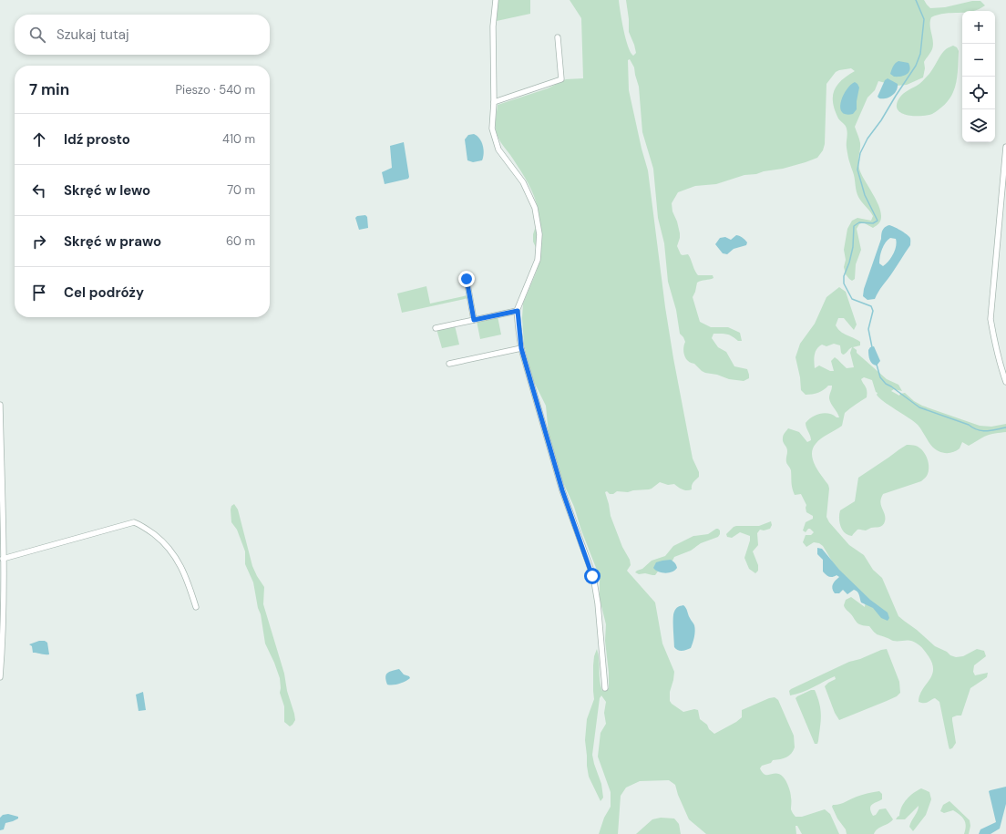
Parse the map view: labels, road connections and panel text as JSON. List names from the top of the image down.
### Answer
{
  "page": {
    "map_buttons": ["+", "−"],
    "search": "Szukaj tutaj",
    "heading": ["7 min", "Pieszo · 540 m"],
    "list": [
      ["Idź prosto", "410 m"],
      ["Skręć w lewo", "70 m"],
      ["Skręć w prawo", "60 m"],
      "Cel podróży"
    ]
  }
}
